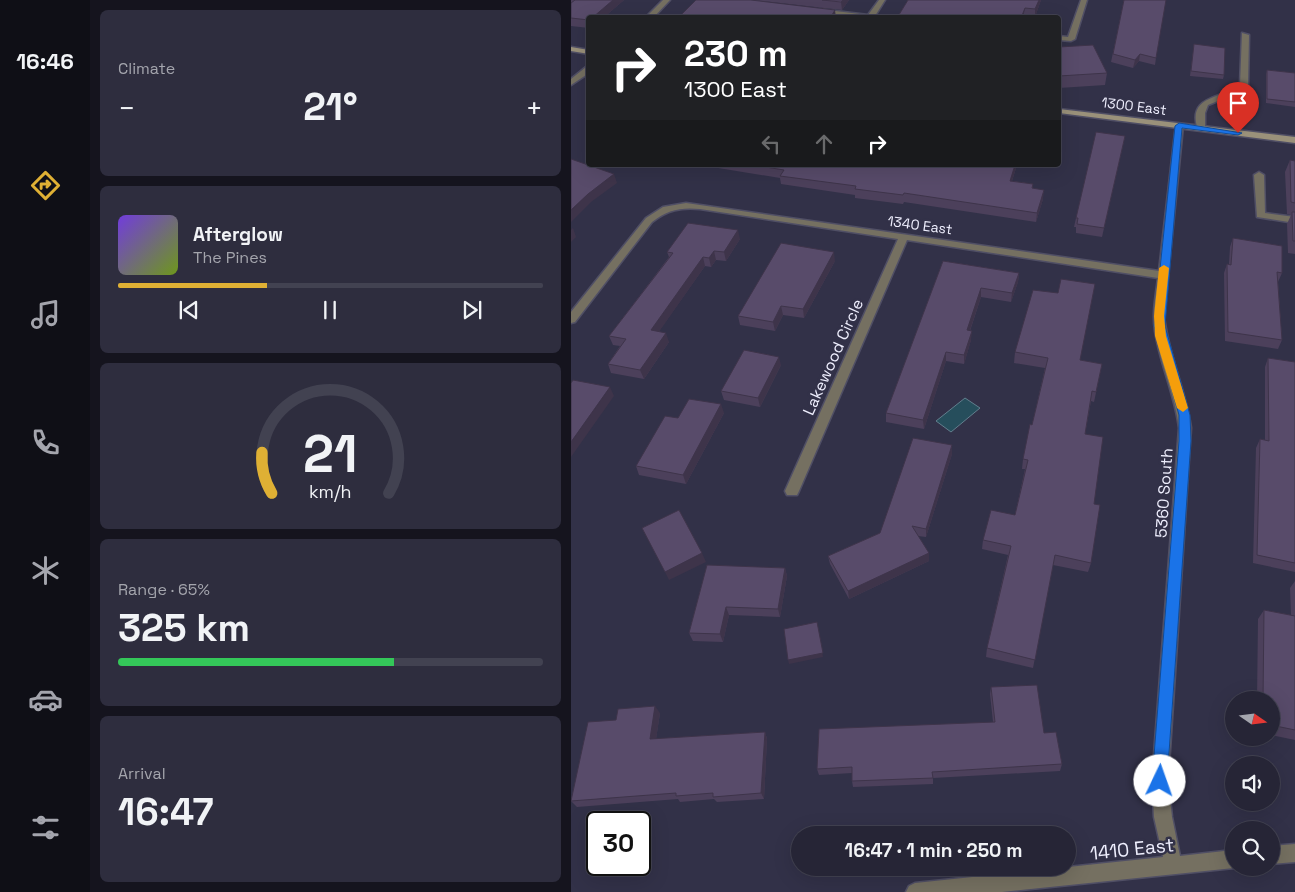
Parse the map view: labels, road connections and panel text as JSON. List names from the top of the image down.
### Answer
{
  "streets": {
    "main road": ["1300 East"],
    "street": [
      "1340 East",
      "Lakewood Circle",
      "5360 South",
      "1410 East"
    ]
  },
  "crossings": [
    ["1300 East", "5360 South"],
    ["1340 East", "Lakewood Circle"],
    ["1340 East", "5360 South"],
    ["5360 South", "1410 East"]
  ],
  "north": "right",
  "page": {
    "tabs": "16:46",
    "tile": [
      "Climate",
      ["Range · 65%", "325 km"],
      ["Arrival", "16:47"]
    ],
    "turn": ["230 m", "1300 East"],
    "heat": ["−", "21°", "+"],
    "song": ["Afterglow", "The Pines"],
    "limit": "30",
    "trip": "16:47 · 1 min · 250 m",
    "gauge": ["21", "km/h"]
  }
}
